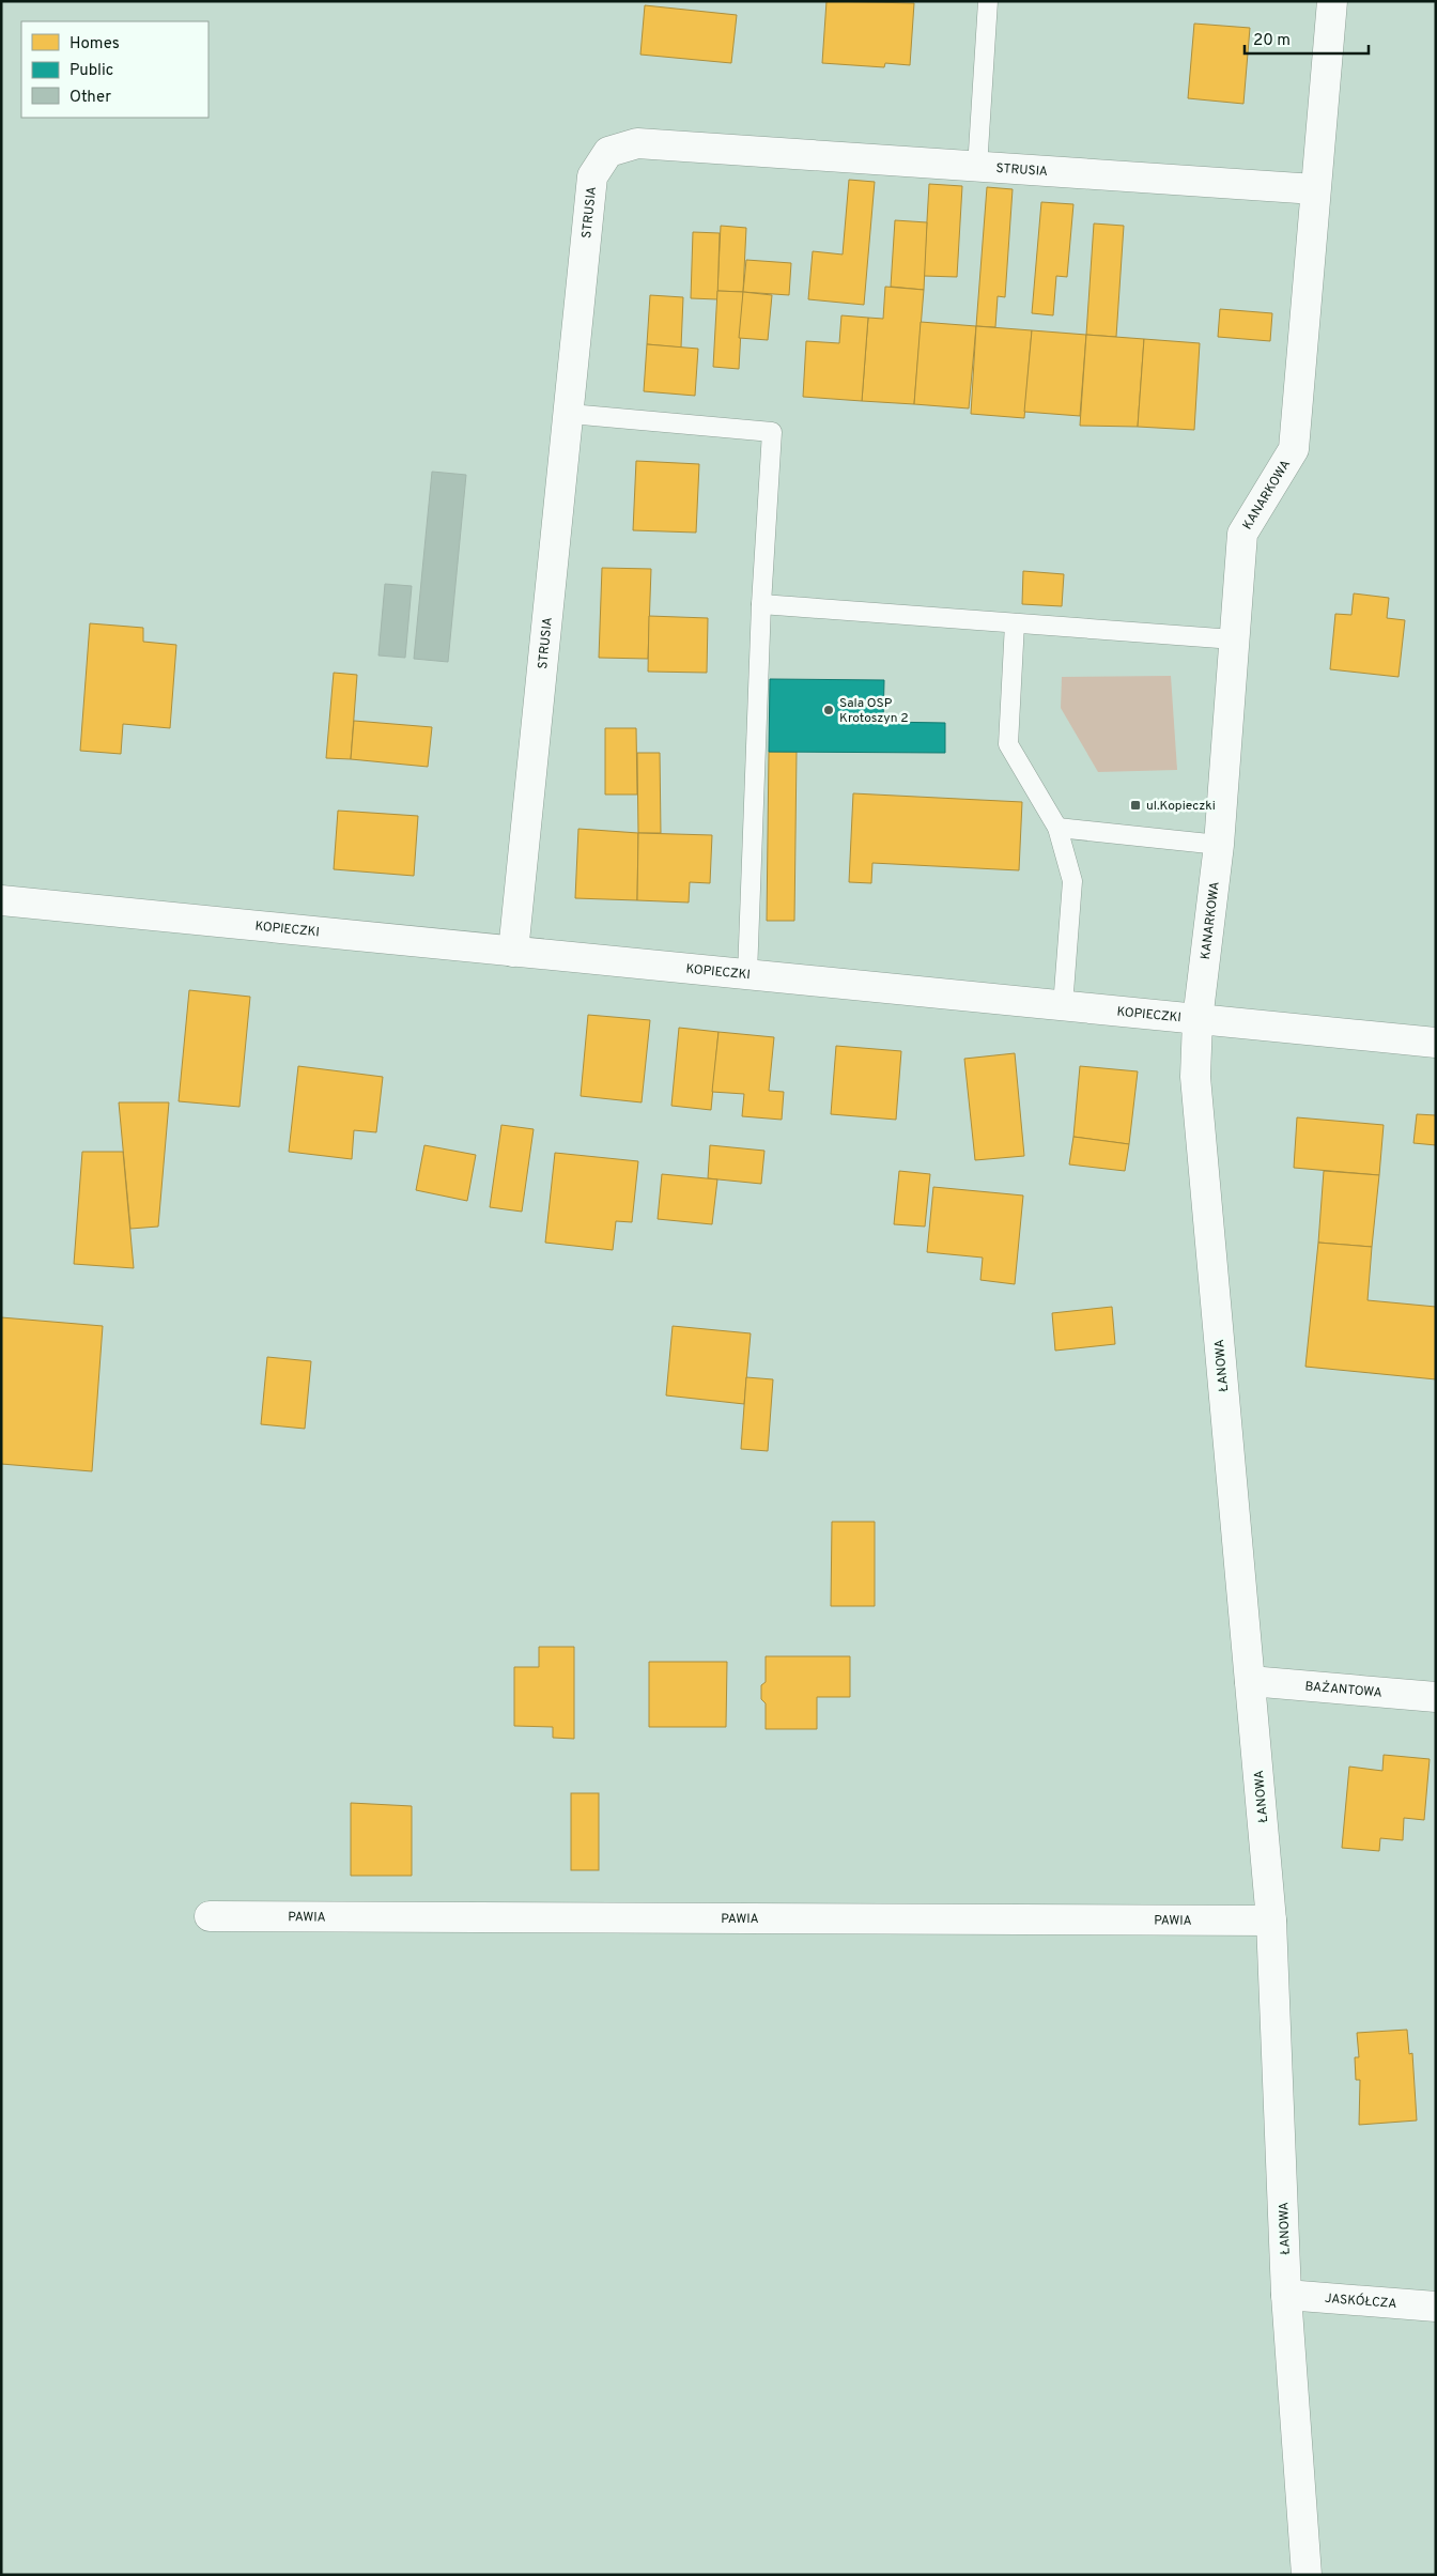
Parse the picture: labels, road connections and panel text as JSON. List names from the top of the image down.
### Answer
{
  "streets": {
    "street": [
      "STRUSIA",
      "KANARKOWA",
      "KOPIECZKI",
      "ŁANOWA",
      "BAŻANTOWA",
      "PAWIA",
      "JASKÓŁCZA"
    ]
  },
  "crossings": [
    ["STRUSIA", "KANARKOWA"],
    ["STRUSIA", "KOPIECZKI"],
    ["KANARKOWA", "KOPIECZKI"],
    ["KANARKOWA", "ŁANOWA"],
    ["KOPIECZKI", "ŁANOWA"],
    ["ŁANOWA", "BAŻANTOWA"],
    ["ŁANOWA", "PAWIA"],
    ["ŁANOWA", "JASKÓŁCZA"]
  ],
  "places": {
    "other": ["Sala OSP Krotoszyn 2"],
    "transit": ["ul.Kopieczki"]
  },
  "legend": ["Homes", "Public", "Other"],
  "scale_bar": "20 m"
}
